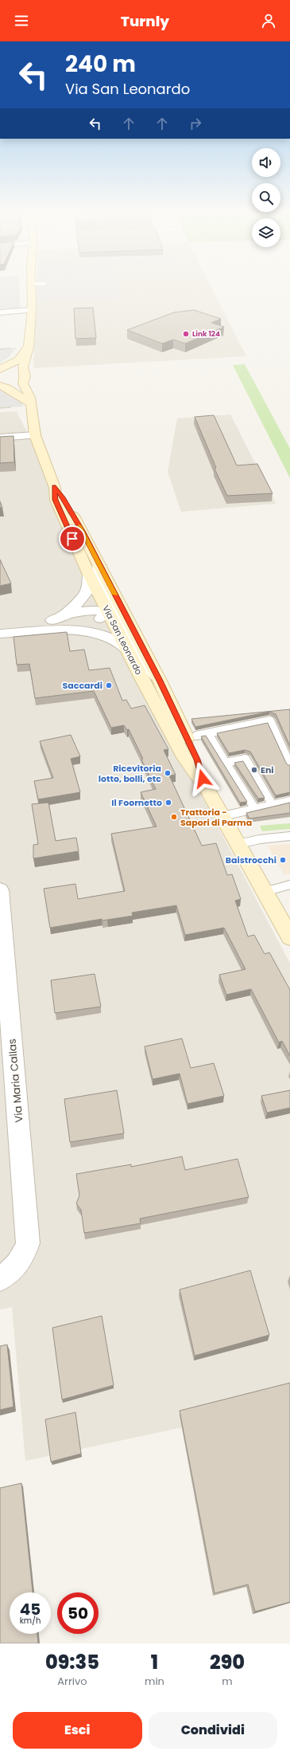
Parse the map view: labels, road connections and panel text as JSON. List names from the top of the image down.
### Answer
{
  "streets": {
    "main road": ["Via San Leonardo"],
    "street": ["Via Maria Callas"]
  },
  "places": [
    "Link 124",
    "Saccardi",
    "Eni",
    "Ricevitoria lotto, bolli, etc",
    "Il Foornetto",
    "Trattoria - Sapori di Parma",
    "Baistrocchi"
  ],
  "page": {
    "header": "Turnly",
    "turn": ["240 m", "Via San Leonardo"],
    "speed": "45 km/h",
    "limit": "50",
    "eta": [
      "09:35",
      "Arrivo",
      "1",
      "min",
      "290",
      "m"
    ],
    "buttons": ["Esci", "Condividi"]
  }
}
